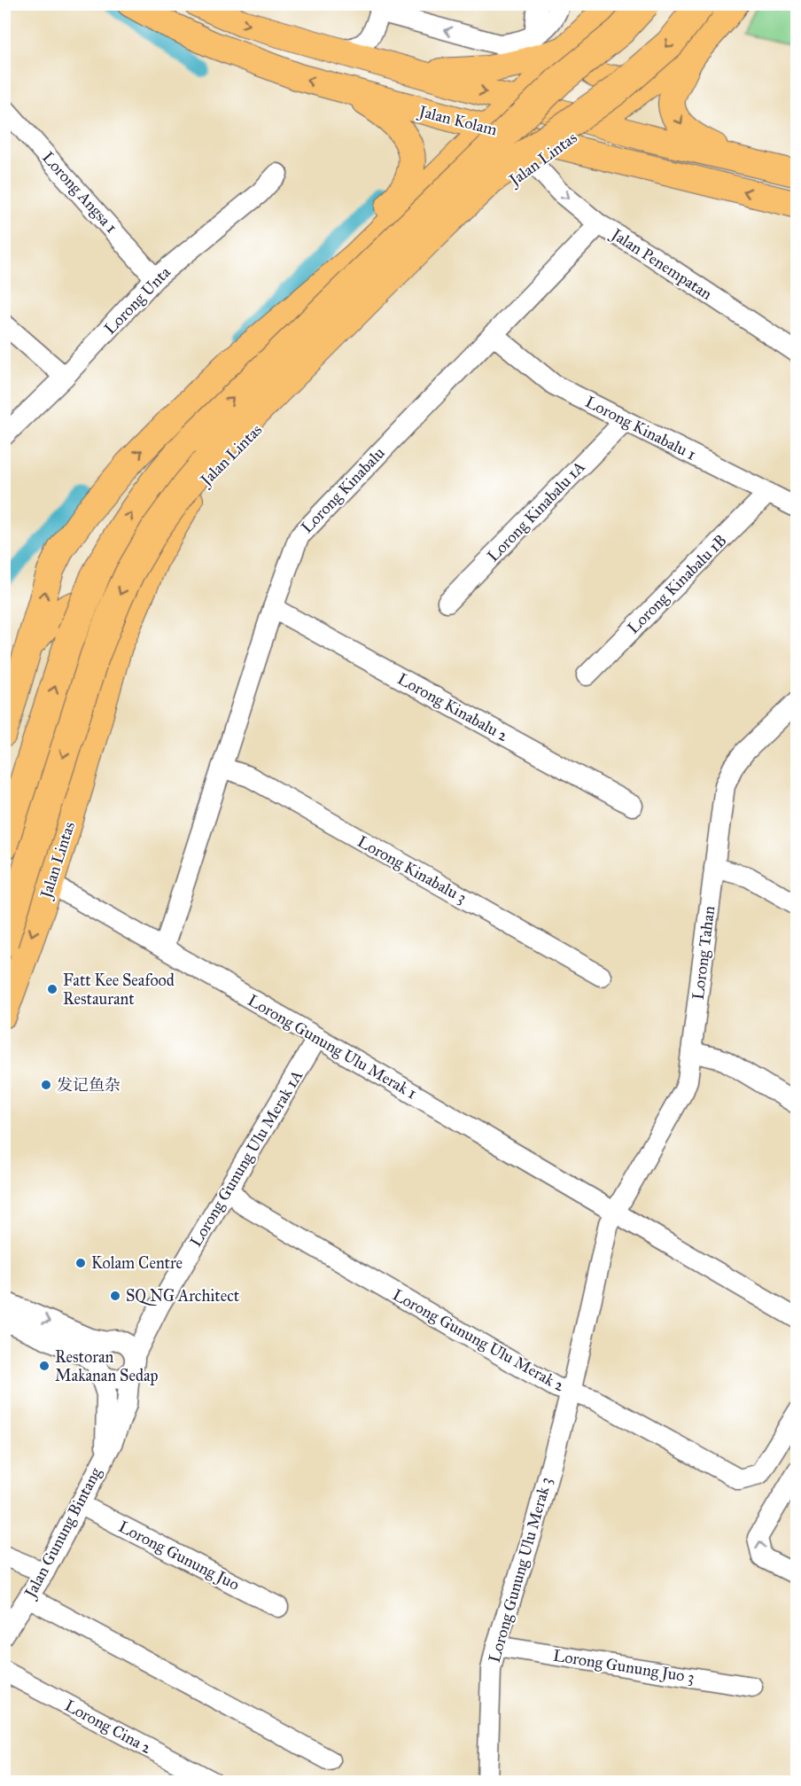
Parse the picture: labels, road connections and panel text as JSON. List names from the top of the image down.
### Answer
{
  "streets": {
    "highway": ["Jalan Lintas"],
    "main road": ["Jalan Kolam"],
    "street": [
      "Lorong Angsa 1",
      "Jalan Penempatan",
      "Lorong Unta",
      "Lorong Kinabalu 1",
      "Lorong Kinabalu",
      "Lorong Kinabalu 1A",
      "Lorong Kinabalu 1B",
      "Lorong Kinabalu 2",
      "Lorong Kinabalu 3",
      "Lorong Tahan",
      "Lorong Gunung Ulu Merak 1",
      "Lorong Gunung Ulu Merak 1A",
      "Lorong Gunung Ulu Merak 2",
      "Jalan Gunung Bintang",
      "Lorong Gunung Juo",
      "Lorong Gunung Ulu Merak 3",
      "Lorong Gunung Juo 3",
      "Lorong Cina 2"
    ]
  },
  "crossings": [
    ["Jalan Kolam", "Jalan Lintas"],
    ["Jalan Lintas", "Jalan Penempatan"],
    ["Jalan Lintas", "Lorong Gunung Ulu Merak 1"],
    ["Lorong Angsa 1", "Lorong Unta"],
    ["Jalan Penempatan", "Lorong Kinabalu"],
    ["Lorong Kinabalu 1", "Lorong Kinabalu"],
    ["Lorong Kinabalu 1", "Lorong Kinabalu 1A"],
    ["Lorong Kinabalu 1", "Lorong Kinabalu 1B"],
    ["Lorong Kinabalu", "Lorong Kinabalu 2"],
    ["Lorong Kinabalu", "Lorong Kinabalu 3"],
    ["Lorong Kinabalu", "Lorong Gunung Ulu Merak 1"],
    ["Lorong Tahan", "Lorong Gunung Ulu Merak 1"],
    ["Lorong Tahan", "Lorong Gunung Ulu Merak 3"],
    ["Lorong Gunung Ulu Merak 1", "Lorong Gunung Ulu Merak 1A"],
    ["Lorong Gunung Ulu Merak 1", "Lorong Gunung Ulu Merak 3"],
    ["Lorong Gunung Ulu Merak 1A", "Lorong Gunung Ulu Merak 2"],
    ["Lorong Gunung Ulu Merak 1A", "Jalan Gunung Bintang"],
    ["Lorong Gunung Ulu Merak 2", "Lorong Gunung Ulu Merak 3"],
    ["Jalan Gunung Bintang", "Lorong Gunung Juo"],
    ["Lorong Gunung Ulu Merak 3", "Lorong Gunung Juo 3"]
  ],
  "places": [
    "Fatt Kee Seafood Restaurant",
    "发记鱼杂",
    "Kolam Centre",
    "SQ NG Architect",
    "Restoran Makanan Sedap"
  ]
}
